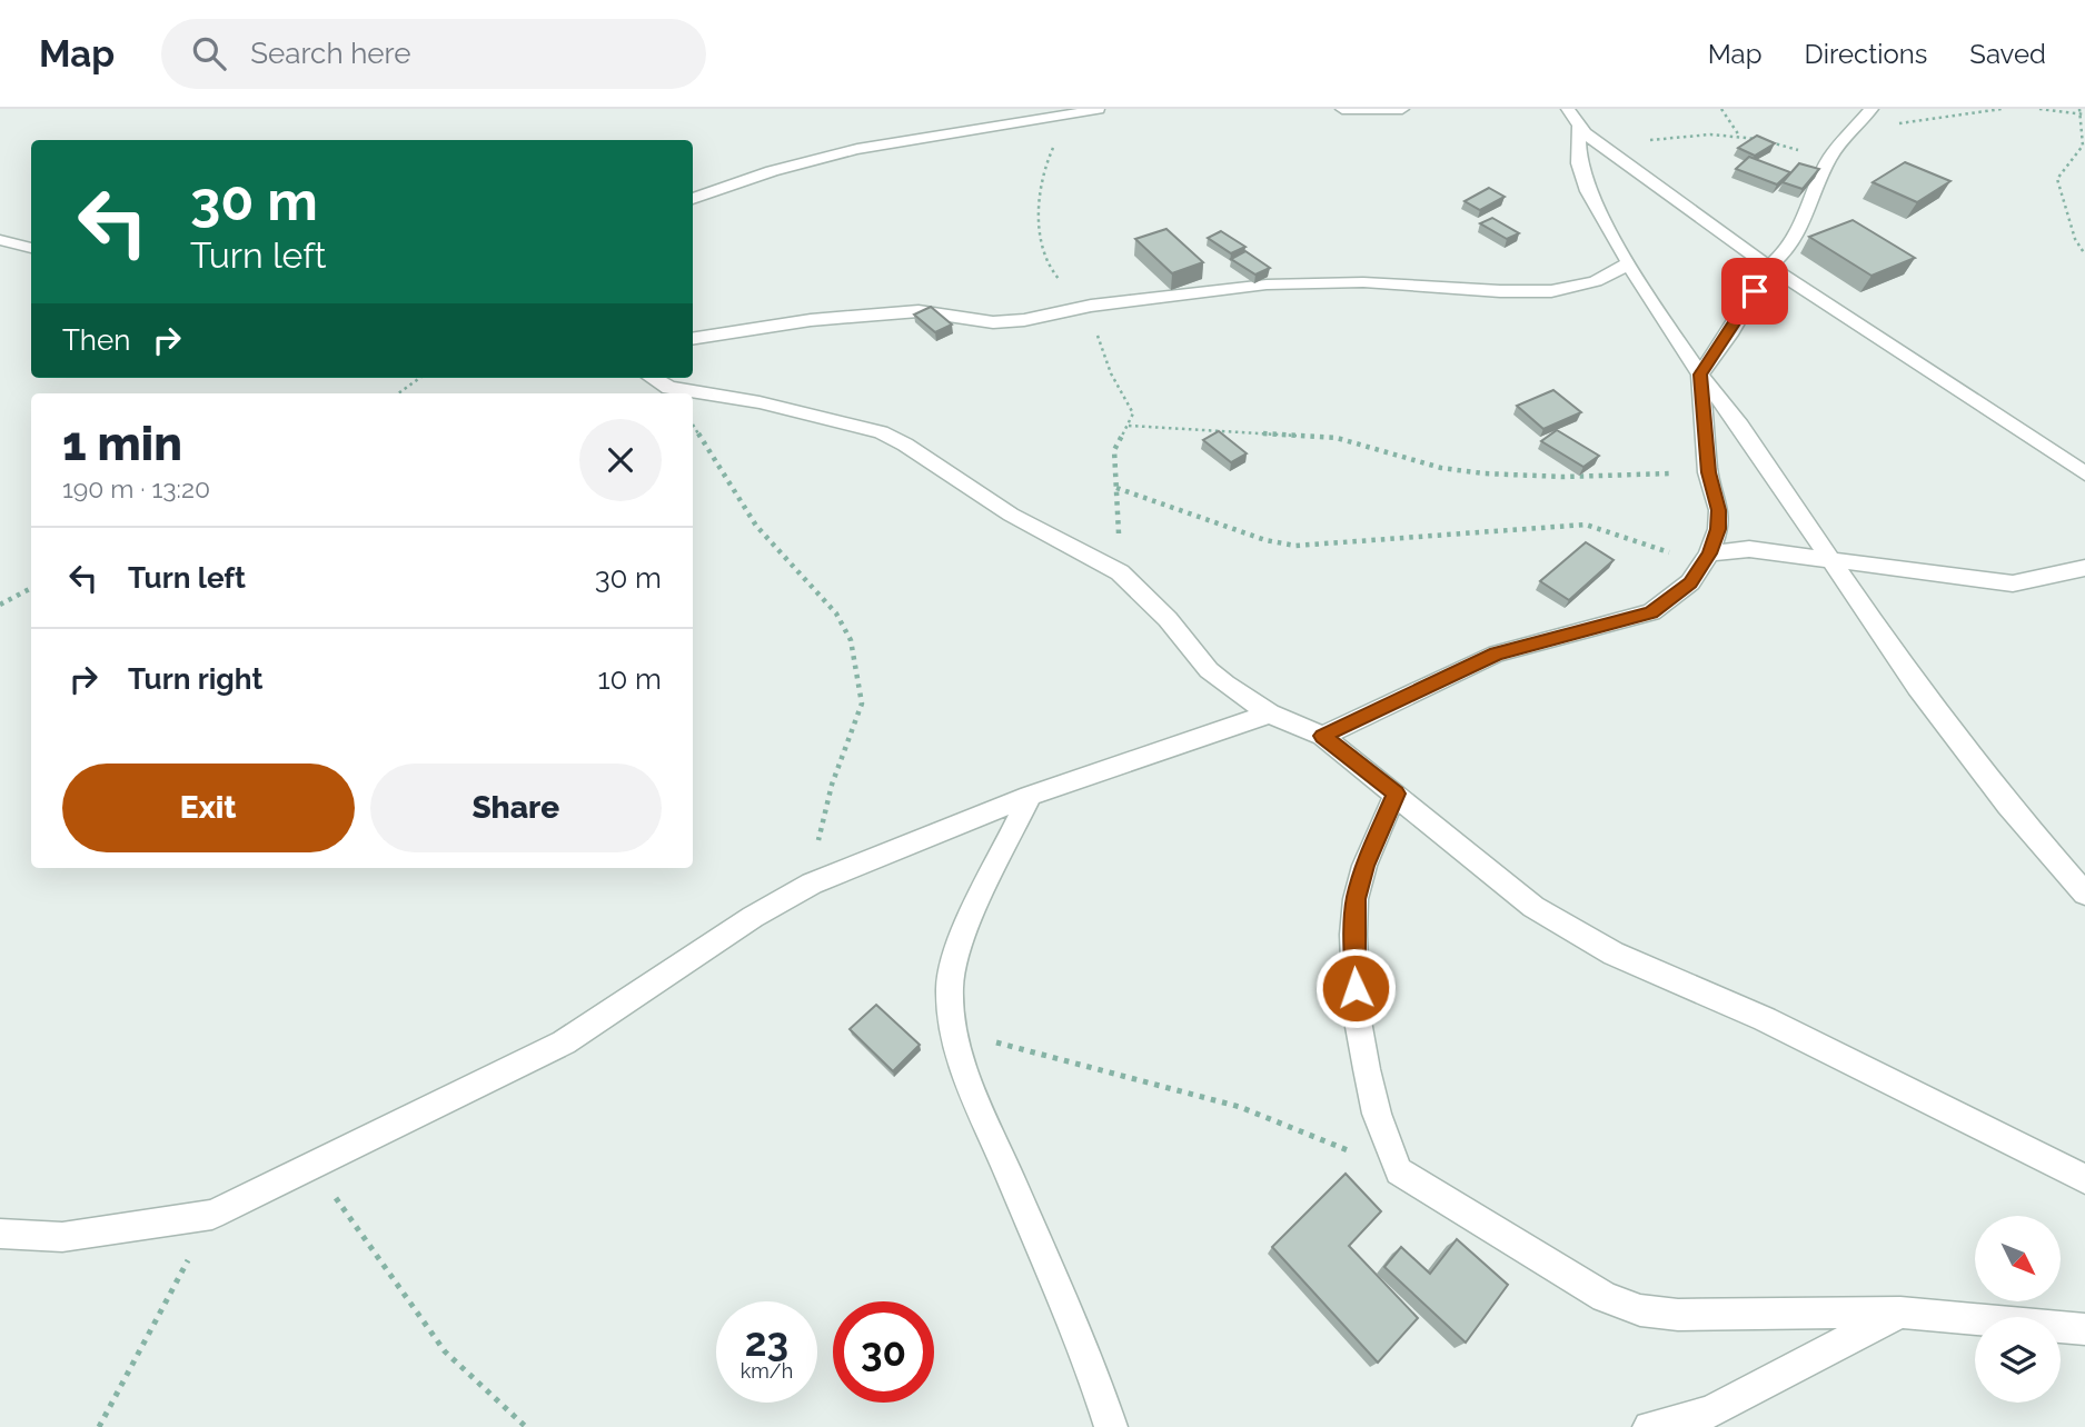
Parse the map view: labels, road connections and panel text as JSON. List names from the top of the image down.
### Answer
{
  "north": "bottom right",
  "page": {
    "header": "Map",
    "search": "Search here",
    "nav": ["Map", "Directions", "Saved"],
    "turn": ["30 m", "Turn left"],
    "then": "Then",
    "heading": ["1 min", "190 m · 13:20"],
    "list": [
      {
        "name": "Turn left",
        "value": "30 m"
      },
      {
        "name": "Turn right",
        "value": "10 m"
      }
    ],
    "buttons": ["Exit", "Share"],
    "speed": "23 km/h",
    "limit": "30"
  }
}
